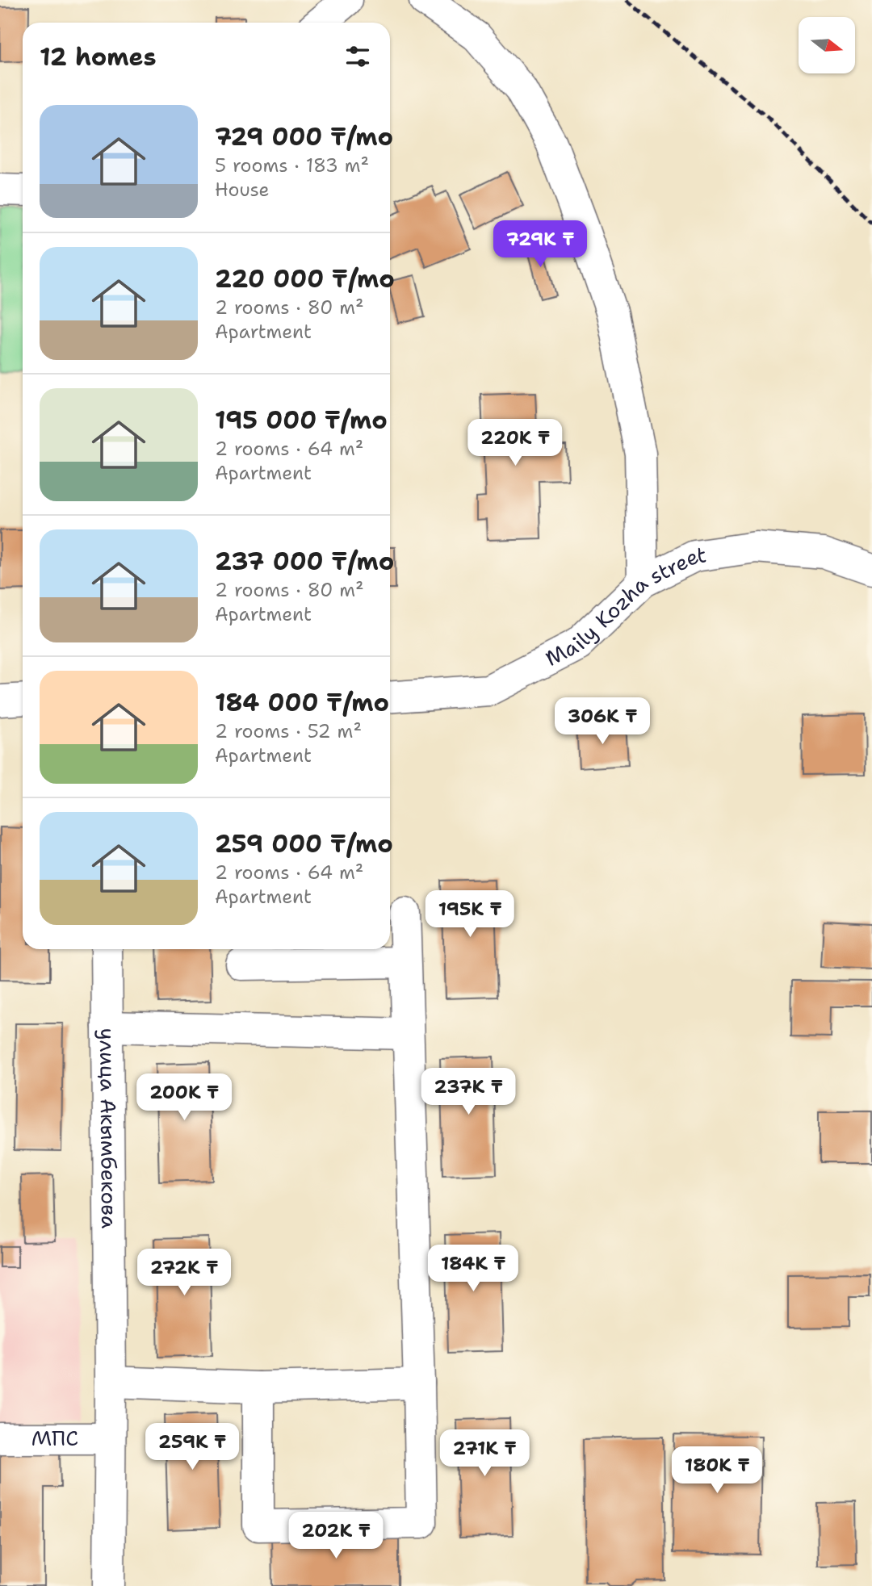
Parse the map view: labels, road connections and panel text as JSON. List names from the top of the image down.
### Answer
{
  "streets": {
    "street": ["Maily Kozha street", "улица Акымбекова", "МПС"]
  },
  "crossings": [
    ["улица Акымбекова", "МПС"]
  ],
  "north": "right",
  "page": {
    "heading": "12 homes",
    "list": [
      {
        "name": "729 000 ₸/mo",
        "note": "5 rooms · 183 m² · House"
      },
      {
        "name": "220 000 ₸/mo",
        "note": "2 rooms · 80 m² · Apartment"
      },
      {
        "name": "195 000 ₸/mo",
        "note": "2 rooms · 64 m² · Apartment"
      },
      {
        "name": "237 000 ₸/mo",
        "note": "2 rooms · 80 m² · Apartment"
      },
      {
        "name": "184 000 ₸/mo",
        "note": "2 rooms · 52 m² · Apartment"
      },
      {
        "name": "259 000 ₸/mo",
        "note": "2 rooms · 64 m² · Apartment"
      }
    ],
    "price": [
      "729K ₸",
      "220K ₸",
      "306K ₸",
      "195K ₸",
      "237K ₸",
      "200K ₸",
      "184K ₸",
      "272K ₸",
      "259K ₸",
      "271K ₸",
      "180K ₸",
      "202K ₸"
    ]
  }
}
